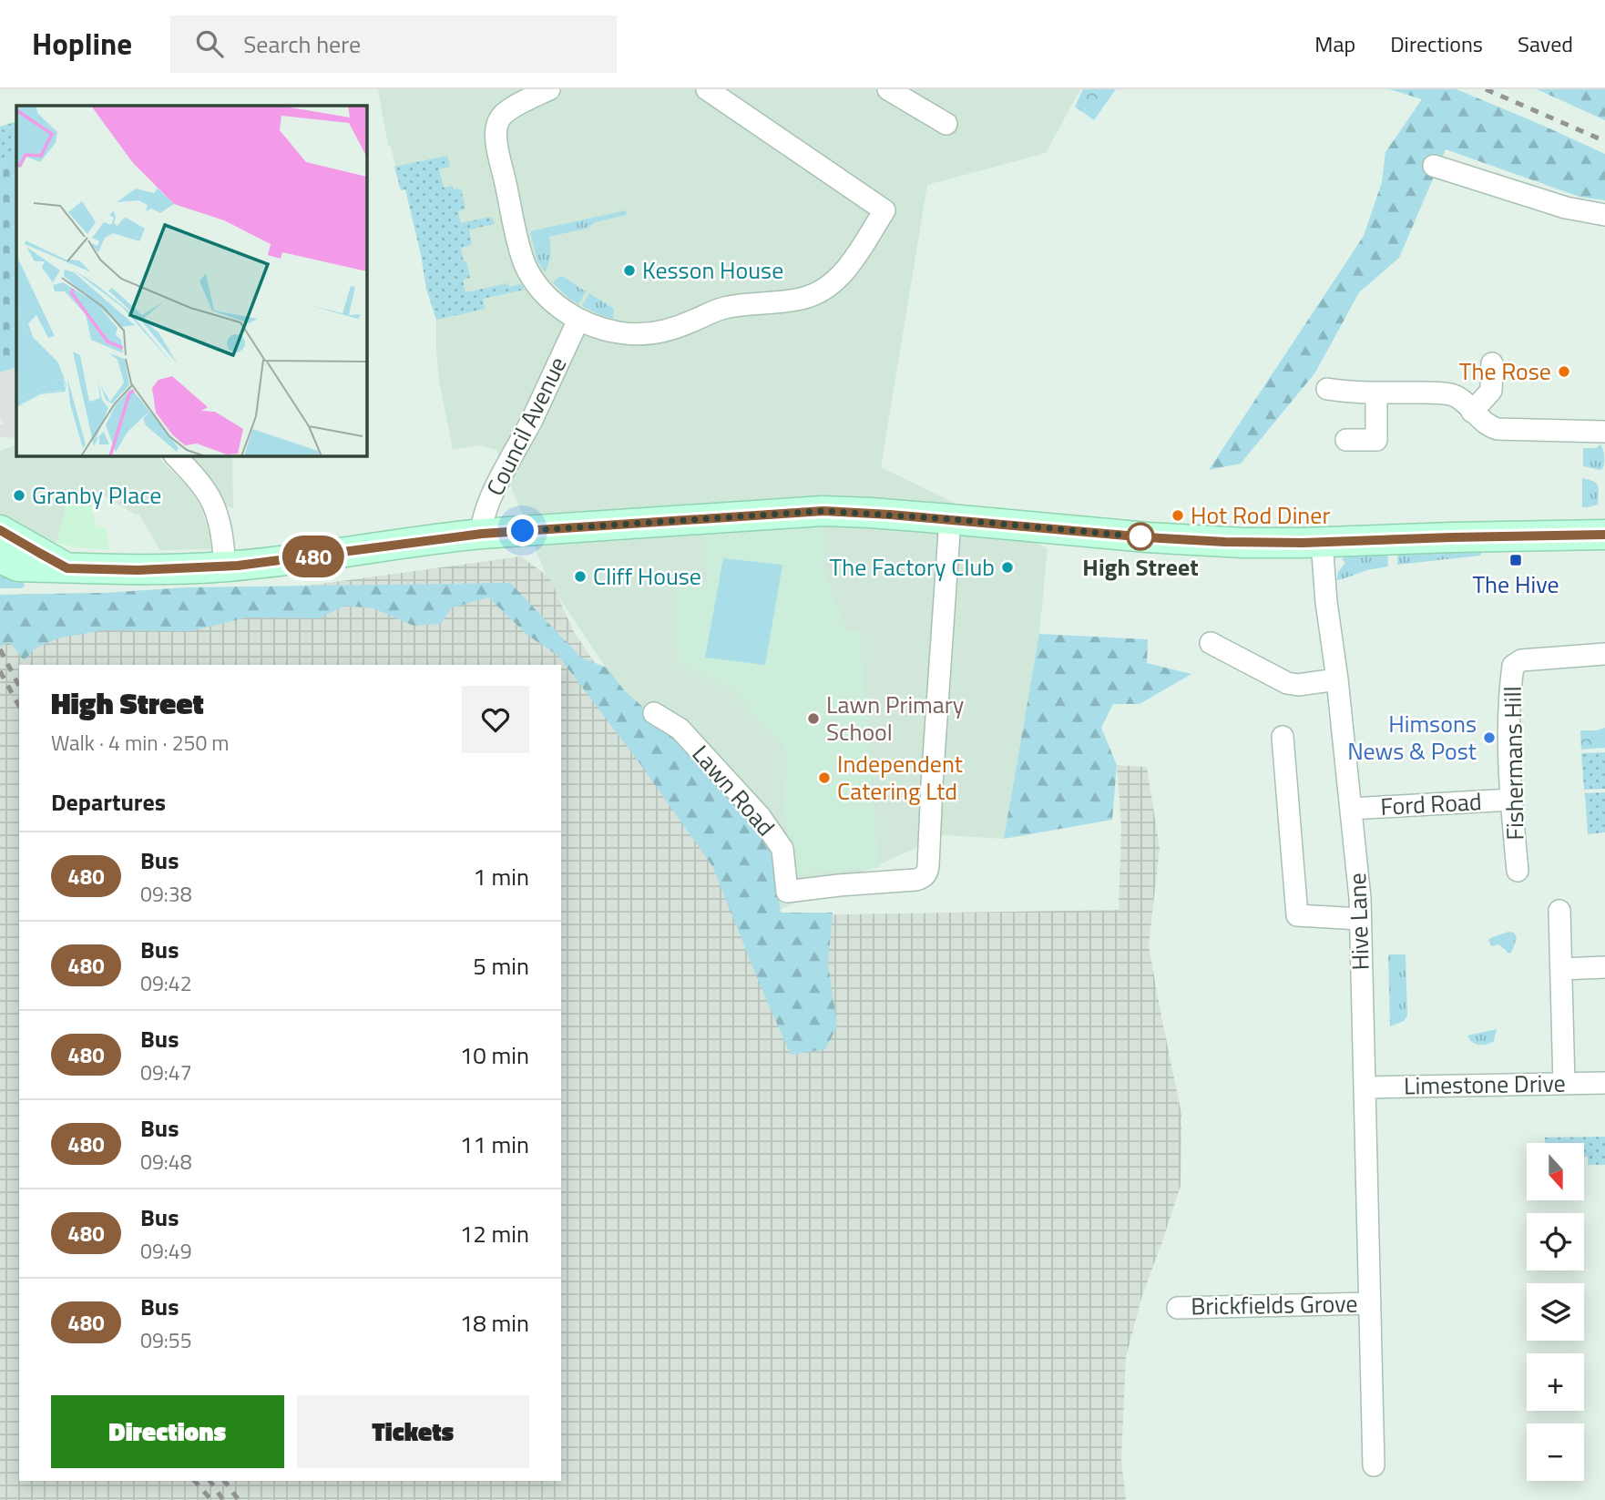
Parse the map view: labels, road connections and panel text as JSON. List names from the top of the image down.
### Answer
{
  "streets": {
    "street": [
      "Council Avenue",
      "Fishermans Hill",
      "Lawn Road",
      "Ford Road",
      "Hive Lane",
      "Limestone Drive",
      "Brickfields Grove"
    ]
  },
  "crossings": [
    ["Fishermans Hill", "Ford Road"],
    ["Ford Road", "Hive Lane"],
    ["Hive Lane", "Limestone Drive"],
    ["Hive Lane", "Brickfields Grove"]
  ],
  "places": {
    "other": [
      "Kesson House",
      "The Rose",
      "Granby Place",
      "Hot Rod Diner",
      "High Street",
      "The Factory Club",
      "Cliff House",
      "Lawn Primary School",
      "Himsons News & Post",
      "Independent Catering Ltd"
    ],
    "transit": ["The Hive"]
  },
  "lines": ["bus line 480"],
  "north": "bottom",
  "page": {
    "header": "Hopline",
    "search": "Search here",
    "nav": ["Map", "Directions", "Saved"],
    "on_map": "480",
    "heading": [
      ["High Street", "Walk · 4 min · 250 m"],
      "Departures"
    ],
    "list": [
      {
        "mark": "480",
        "name": "Bus",
        "note": "09:38",
        "value": "1 min"
      },
      {
        "mark": "480",
        "name": "Bus",
        "note": "09:42",
        "value": "5 min"
      },
      {
        "mark": "480",
        "name": "Bus",
        "note": "09:47",
        "value": "10 min"
      },
      {
        "mark": "480",
        "name": "Bus",
        "note": "09:48",
        "value": "11 min"
      },
      {
        "mark": "480",
        "name": "Bus",
        "note": "09:49",
        "value": "12 min"
      },
      {
        "mark": "480",
        "name": "Bus",
        "note": "09:55",
        "value": "18 min"
      }
    ],
    "map_buttons": ["+", "−"],
    "buttons": ["Directions", "Tickets"]
  }
}
